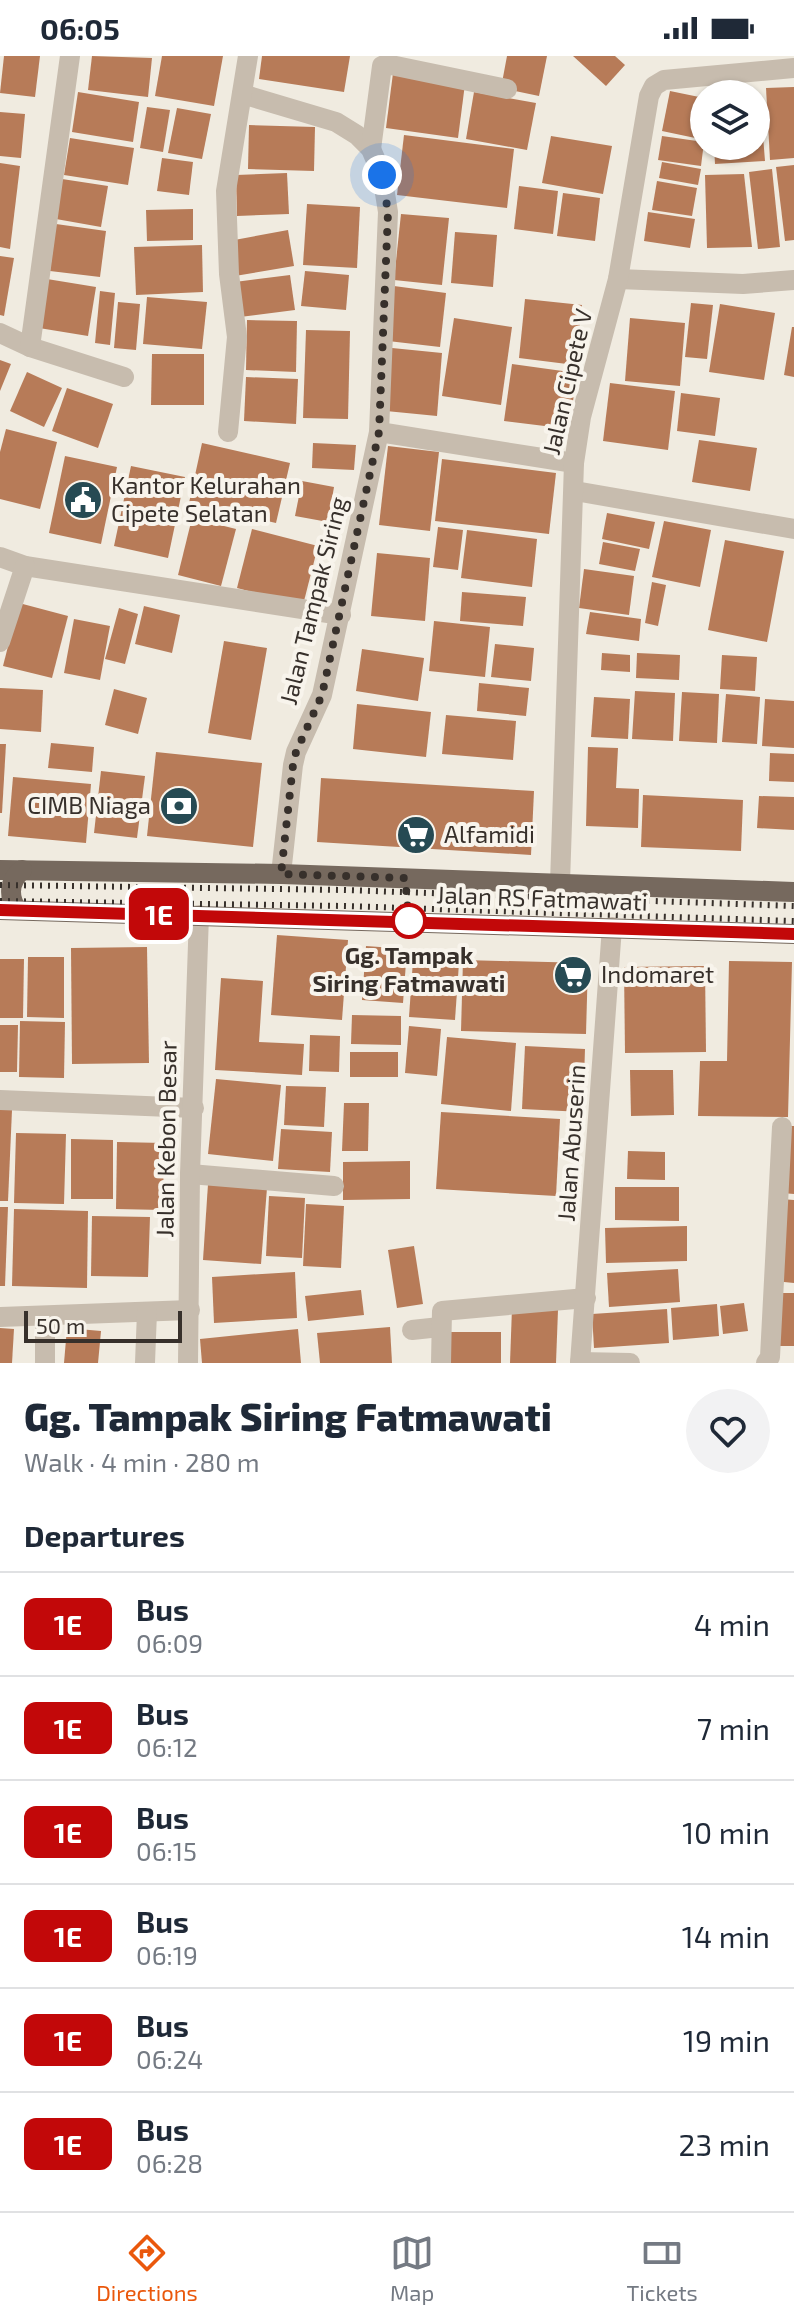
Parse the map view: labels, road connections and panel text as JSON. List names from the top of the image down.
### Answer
{
  "streets": {
    "main road": ["Jalan RS Fatmawati"],
    "street": [
      "Jalan Cipete V",
      "Jalan Tampak Siring",
      "Jalan Kebon Besar",
      "Jalan Abuserin"
    ]
  },
  "crossings": [
    ["Jalan Cipete V", "Jalan RS Fatmawati"],
    ["Jalan Tampak Siring", "Jalan RS Fatmawati"],
    ["Jalan RS Fatmawati", "Jalan Kebon Besar"],
    ["Jalan RS Fatmawati", "Jalan Abuserin"]
  ],
  "places": {
    "public building": ["Kantor Kelurahan Cipete Selatan"],
    "bank": ["CIMB Niaga"],
    "supermarket": ["Alfamidi", "Indomaret"],
    "other": ["Gg. Tampak Siring Fatmawati"]
  },
  "lines": ["bus line 1E"],
  "scale_bar": "50 m",
  "page": {
    "status": "06:05",
    "on_map": "1E",
    "scale": "50 m",
    "heading": [
      ["Gg. Tampak Siring Fatmawati", "Walk · 4 min · 280 m"],
      "Departures"
    ],
    "list": [
      {
        "mark": "1E",
        "name": "Bus",
        "note": "06:09",
        "value": "4 min"
      },
      {
        "mark": "1E",
        "name": "Bus",
        "note": "06:12",
        "value": "7 min"
      },
      {
        "mark": "1E",
        "name": "Bus",
        "note": "06:15",
        "value": "10 min"
      },
      {
        "mark": "1E",
        "name": "Bus",
        "note": "06:19",
        "value": "14 min"
      },
      {
        "mark": "1E",
        "name": "Bus",
        "note": "06:24",
        "value": "19 min"
      },
      {
        "mark": "1E",
        "name": "Bus",
        "note": "06:28",
        "value": "23 min"
      }
    ],
    "tabs": ["Directions", "Map", "Tickets"]
  }
}
